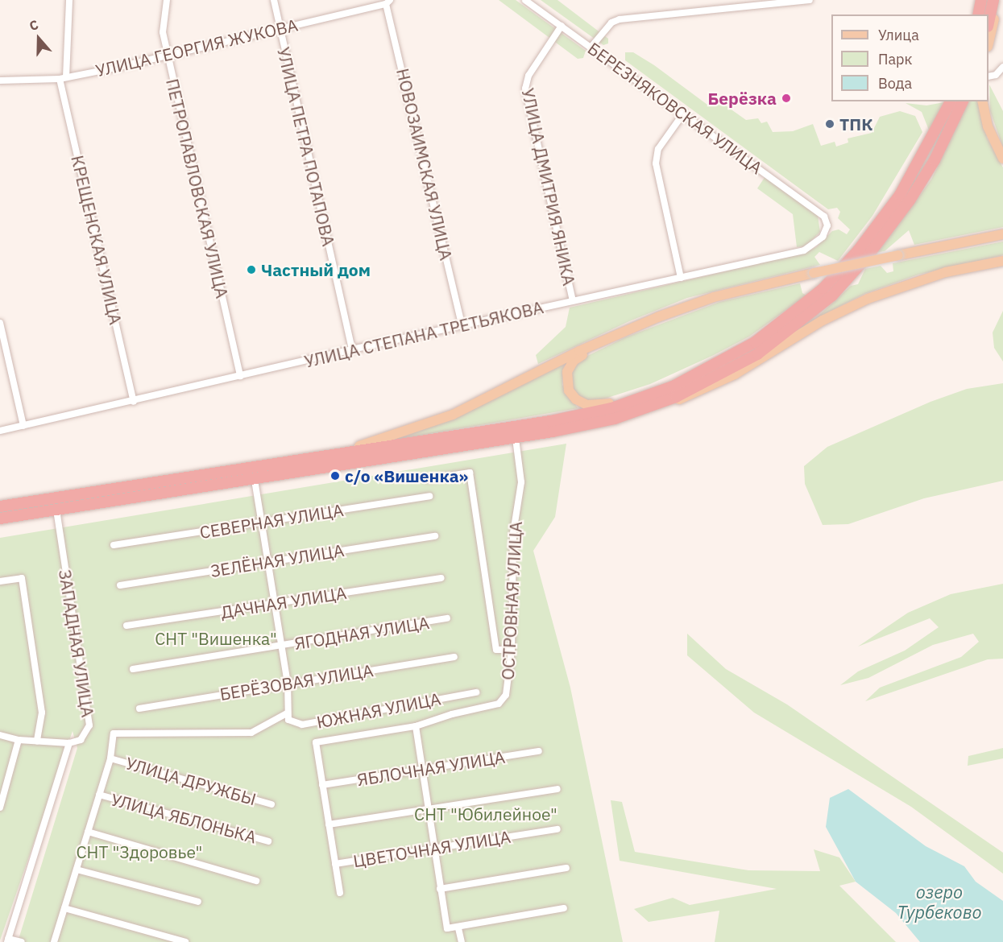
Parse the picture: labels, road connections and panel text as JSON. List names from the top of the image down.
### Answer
{
  "streets": {
    "street": [
      "УЛИЦА ГЕОРГИЯ ЖУКОВА",
      "БЕРЕЗНЯКОВСКАЯ УЛИЦА",
      "УЛИЦА ПЕТРА ПОТАПОВА",
      "НОВОЗАИМСКАЯ УЛИЦА",
      "УЛИЦА ДМИТРИЯ ЯНИКА",
      "ПЕТРОПАВЛОВСКАЯ УЛИЦА",
      "КРЕЩЕНСКАЯ УЛИЦА",
      "УЛИЦА СТЕПАНА ТРЕТЬЯКОВА",
      "СЕВЕРНАЯ УЛИЦА",
      "ЗЕЛЁНАЯ УЛИЦА",
      "ОСТРОВНАЯ УЛИЦА",
      "ДАЧНАЯ УЛИЦА",
      "ЯГОДНАЯ УЛИЦА",
      "ЗАПАДНАЯ УЛИЦА",
      "БЕРЁЗОВАЯ УЛИЦА",
      "ЮЖНАЯ УЛИЦА",
      "ЯБЛОЧНАЯ УЛИЦА",
      "УЛИЦА ДРУЖБЫ",
      "УЛИЦА ЯБЛОНЬКА",
      "ЦВЕТОЧНАЯ УЛИЦА"
    ]
  },
  "crossings": [
    ["УЛИЦА ГЕОРГИЯ ЖУКОВА", "УЛИЦА ПЕТРА ПОТАПОВА"],
    ["УЛИЦА ГЕОРГИЯ ЖУКОВА", "НОВОЗАИМСКАЯ УЛИЦА"],
    ["УЛИЦА ГЕОРГИЯ ЖУКОВА", "ПЕТРОПАВЛОВСКАЯ УЛИЦА"],
    ["УЛИЦА ГЕОРГИЯ ЖУКОВА", "КРЕЩЕНСКАЯ УЛИЦА"],
    ["БЕРЕЗНЯКОВСКАЯ УЛИЦА", "УЛИЦА ДМИТРИЯ ЯНИКА"],
    ["БЕРЕЗНЯКОВСКАЯ УЛИЦА", "УЛИЦА СТЕПАНА ТРЕТЬЯКОВА"],
    ["УЛИЦА ПЕТРА ПОТАПОВА", "УЛИЦА СТЕПАНА ТРЕТЬЯКОВА"],
    ["НОВОЗАИМСКАЯ УЛИЦА", "УЛИЦА СТЕПАНА ТРЕТЬЯКОВА"],
    ["УЛИЦА ДМИТРИЯ ЯНИКА", "УЛИЦА СТЕПАНА ТРЕТЬЯКОВА"],
    ["ПЕТРОПАВЛОВСКАЯ УЛИЦА", "УЛИЦА СТЕПАНА ТРЕТЬЯКОВА"],
    ["КРЕЩЕНСКАЯ УЛИЦА", "УЛИЦА СТЕПАНА ТРЕТЬЯКОВА"],
    ["ОСТРОВНАЯ УЛИЦА", "ЯБЛОЧНАЯ УЛИЦА"]
  ],
  "water": ["озеро Турбеково"],
  "parks": ["СНТ \"Вишенка\"", "СНТ \"Юбилейное\"", "СНТ \"Здоровье\""],
  "places": [
    "Берёзка",
    "ТПК",
    "Частный дом",
    "с/о «Вишенка»"
  ],
  "legend": ["Улица", "Парк", "Вода"],
  "north": "top"
}
